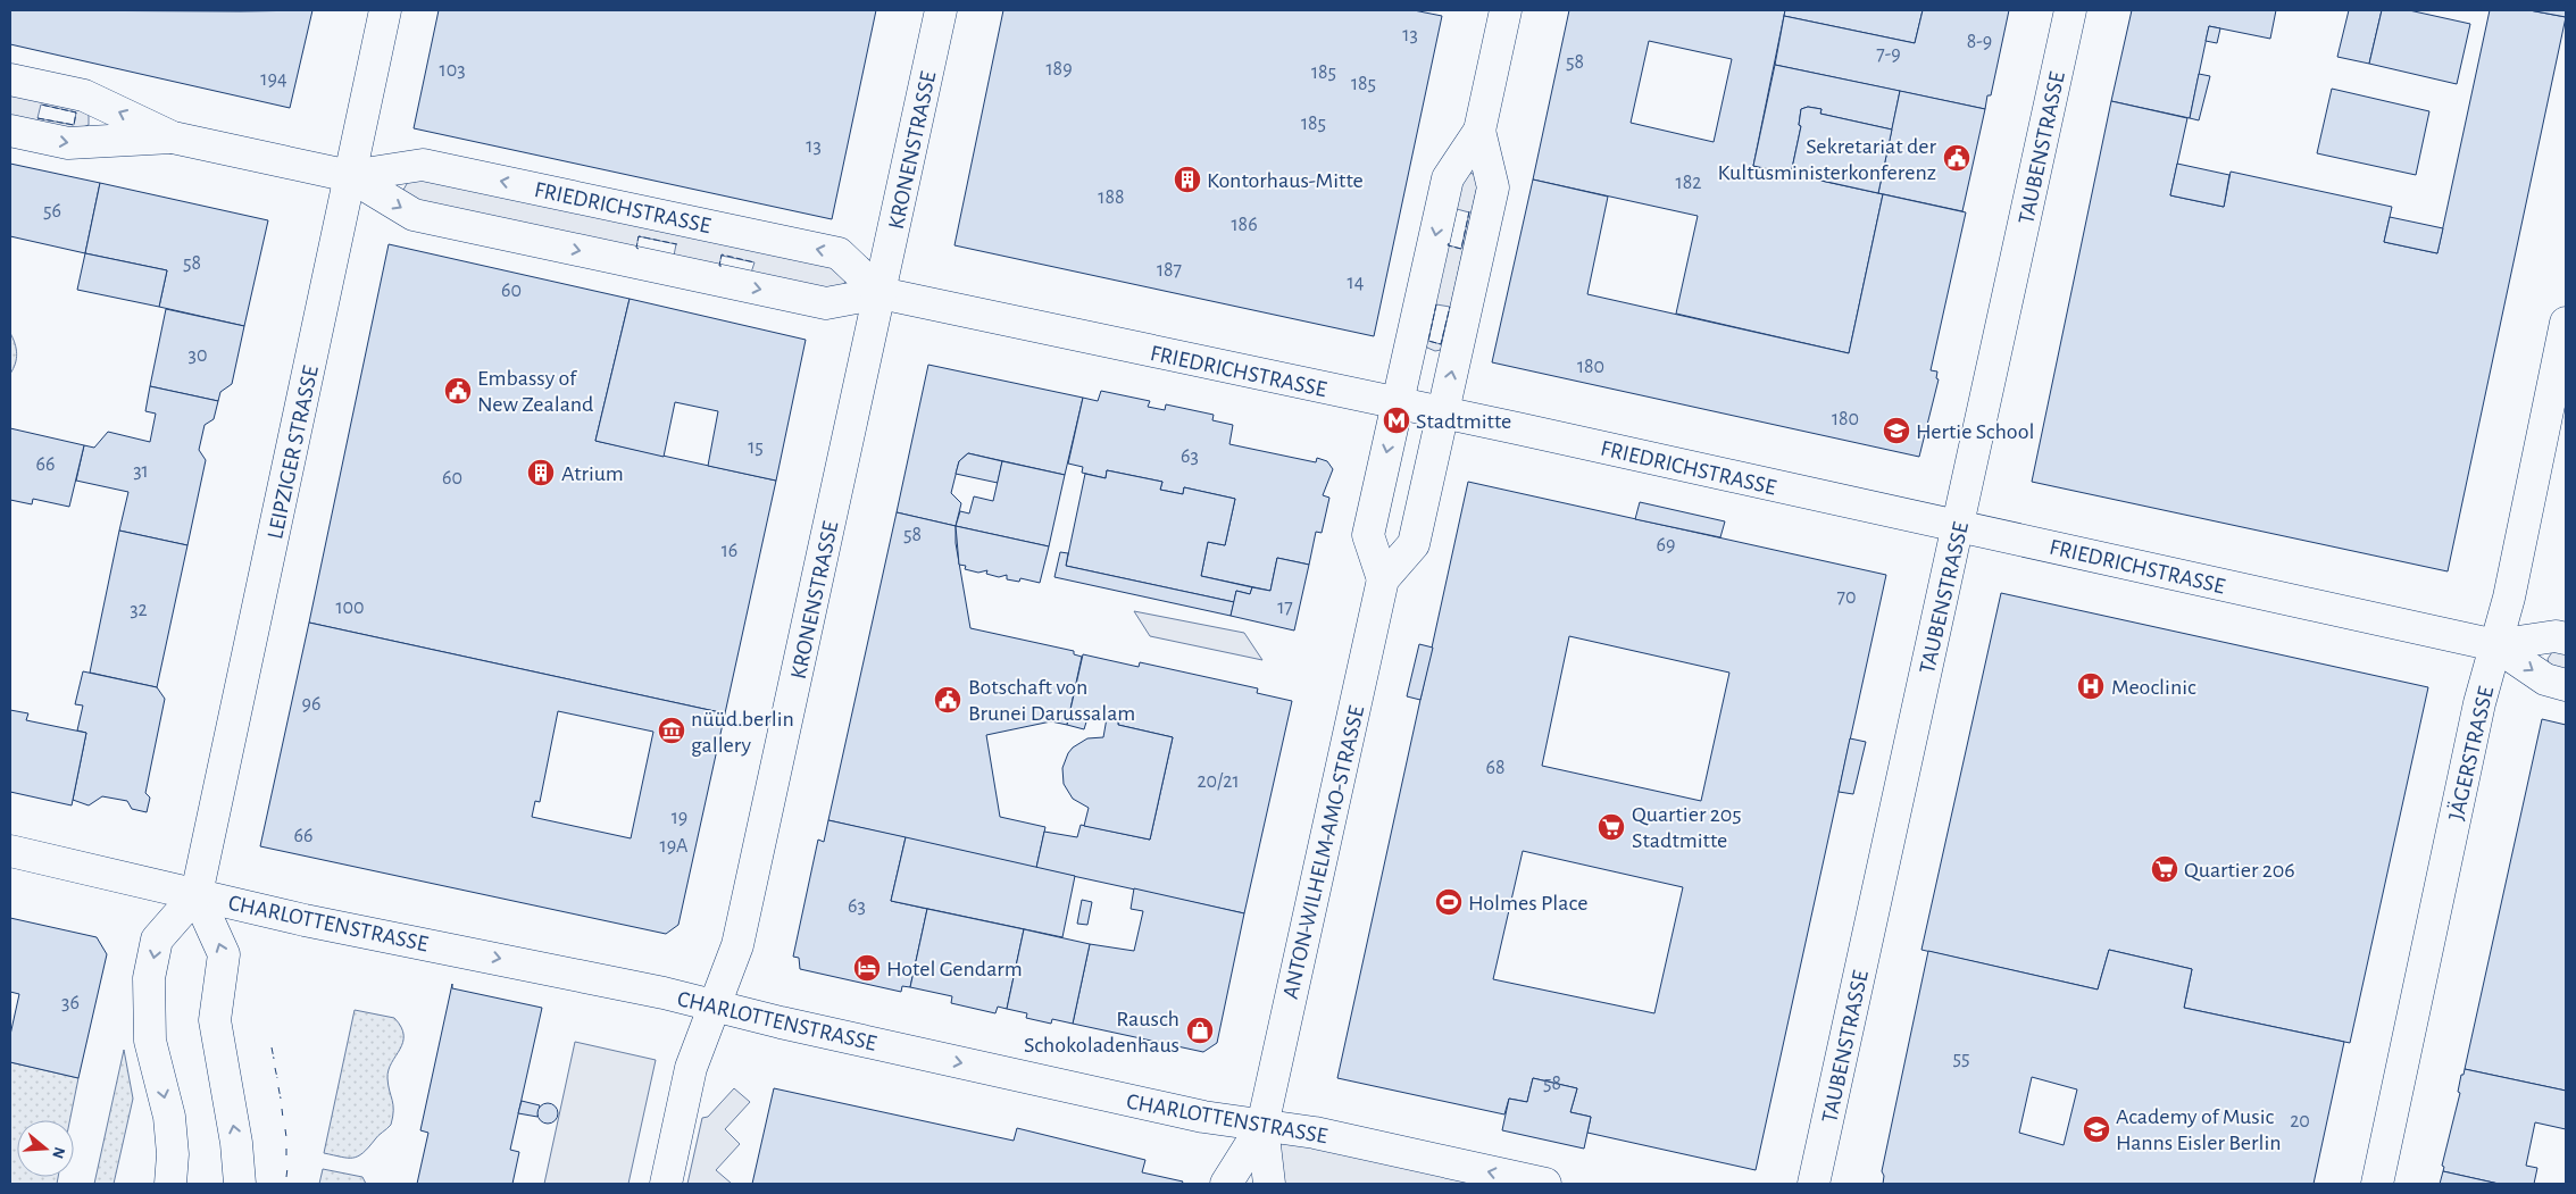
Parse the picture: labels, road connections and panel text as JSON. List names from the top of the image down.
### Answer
{
  "streets": {
    "street": [
      "TAUBENSTRASSE",
      "KRONENSTRASSE",
      "FRIEDRICHSTRASSE",
      "LEIPZIGER STRASSE",
      "JÄGERSTRASSE",
      "ANTON-WILHELM-AMO-STRASSE",
      "CHARLOTTENSTRASSE"
    ]
  },
  "crossings": [
    ["TAUBENSTRASSE", "FRIEDRICHSTRASSE"],
    ["KRONENSTRASSE", "FRIEDRICHSTRASSE"],
    ["KRONENSTRASSE", "CHARLOTTENSTRASSE"],
    ["FRIEDRICHSTRASSE", "LEIPZIGER STRASSE"],
    ["FRIEDRICHSTRASSE", "JÄGERSTRASSE"],
    ["FRIEDRICHSTRASSE", "ANTON-WILHELM-AMO-STRASSE"],
    ["LEIPZIGER STRASSE", "CHARLOTTENSTRASSE"],
    ["ANTON-WILHELM-AMO-STRASSE", "CHARLOTTENSTRASSE"]
  ],
  "places": {
    "public building": ["Sekretariat der Kultusministerkonferenz", "Embassy of New Zealand", "Botschaft von Brunei Darussalam"],
    "building": ["Kontorhaus-Mitte", "Atrium"],
    "metro station": ["Stadtmitte"],
    "school or university": ["Hertie School", "Academy of Music Hanns Eisler Berlin"],
    "hospital": ["Meoclinic"],
    "museum": ["nüüd.berlin gallery"],
    "supermarket": ["Quartier 205 Stadtmitte", "Quartier 206"],
    "sports": ["Holmes Place"],
    "hotel": ["Hotel Gendarm"],
    "shop": ["Rausch Schokoladenhaus"]
  },
  "house_numbers": [
    "13",
    "8-9",
    "7-9",
    "58",
    "189",
    "103",
    "185",
    "194",
    "185",
    "185",
    "13",
    "182",
    "188",
    "56",
    "186",
    "58",
    "187",
    "14",
    "60",
    "30",
    "180",
    "180",
    "15",
    "63",
    "66",
    "31",
    "60",
    "58",
    "69",
    "16",
    "70",
    "100",
    "17",
    "32",
    "96",
    "68",
    "20/21",
    "19",
    "66",
    "19A",
    "63",
    "36",
    "55",
    "58",
    "20"
  ],
  "north": "right"
}
